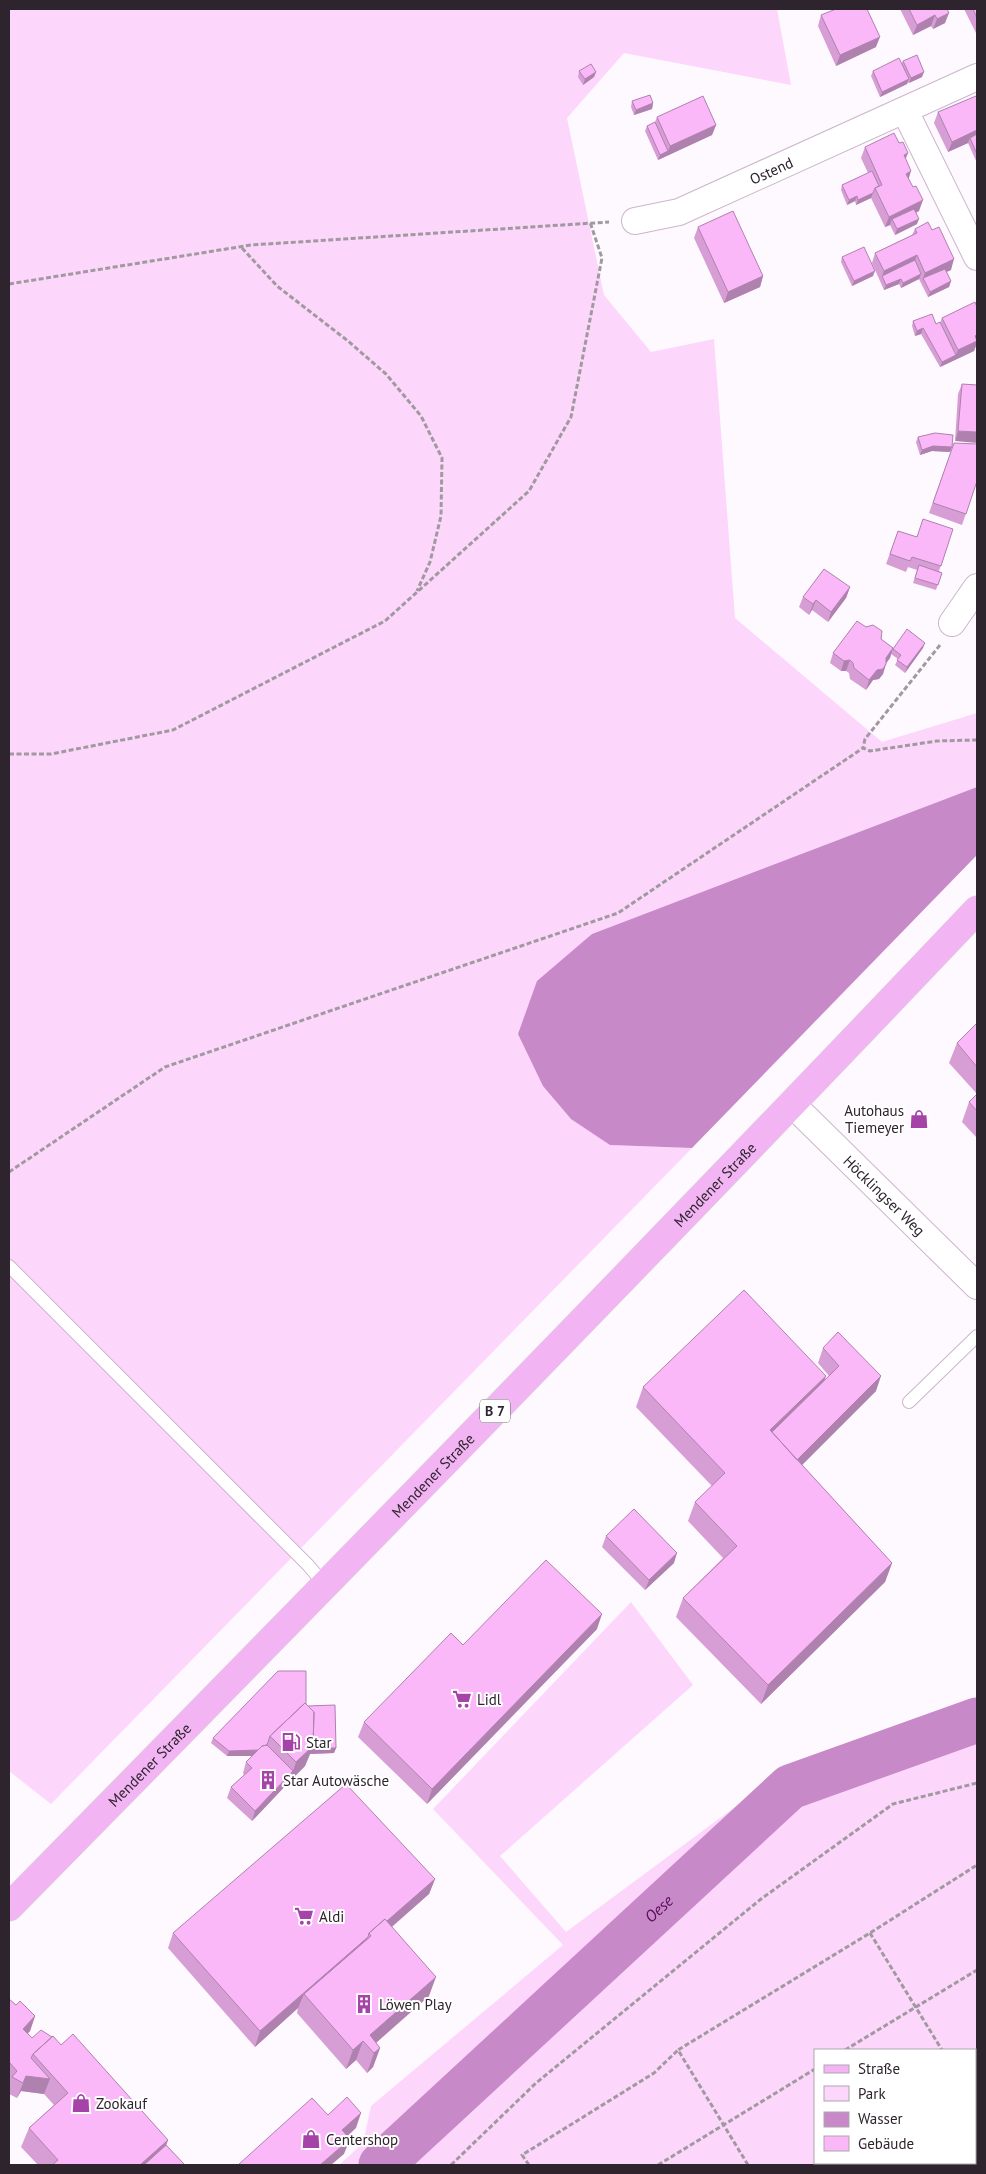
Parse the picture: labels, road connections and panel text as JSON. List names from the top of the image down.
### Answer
{
  "streets": {
    "main road": ["Mendener Straße", "B 7"],
    "street": ["Ostend", "Höcklingser Weg"]
  },
  "crossings": [
    ["Mendener Straße", "Höcklingser Weg"]
  ],
  "water": ["Oese"],
  "places": {
    "shop": ["Autohaus Tiemeyer", "Zookauf", "Centershop"],
    "supermarket": ["Lidl", "Aldi"],
    "fuel station": ["Star"],
    "building": ["Star Autowäsche", "Löwen Play"]
  },
  "legend": [
    "Straße",
    "Park",
    "Wasser",
    "Gebäude"
  ]
}
